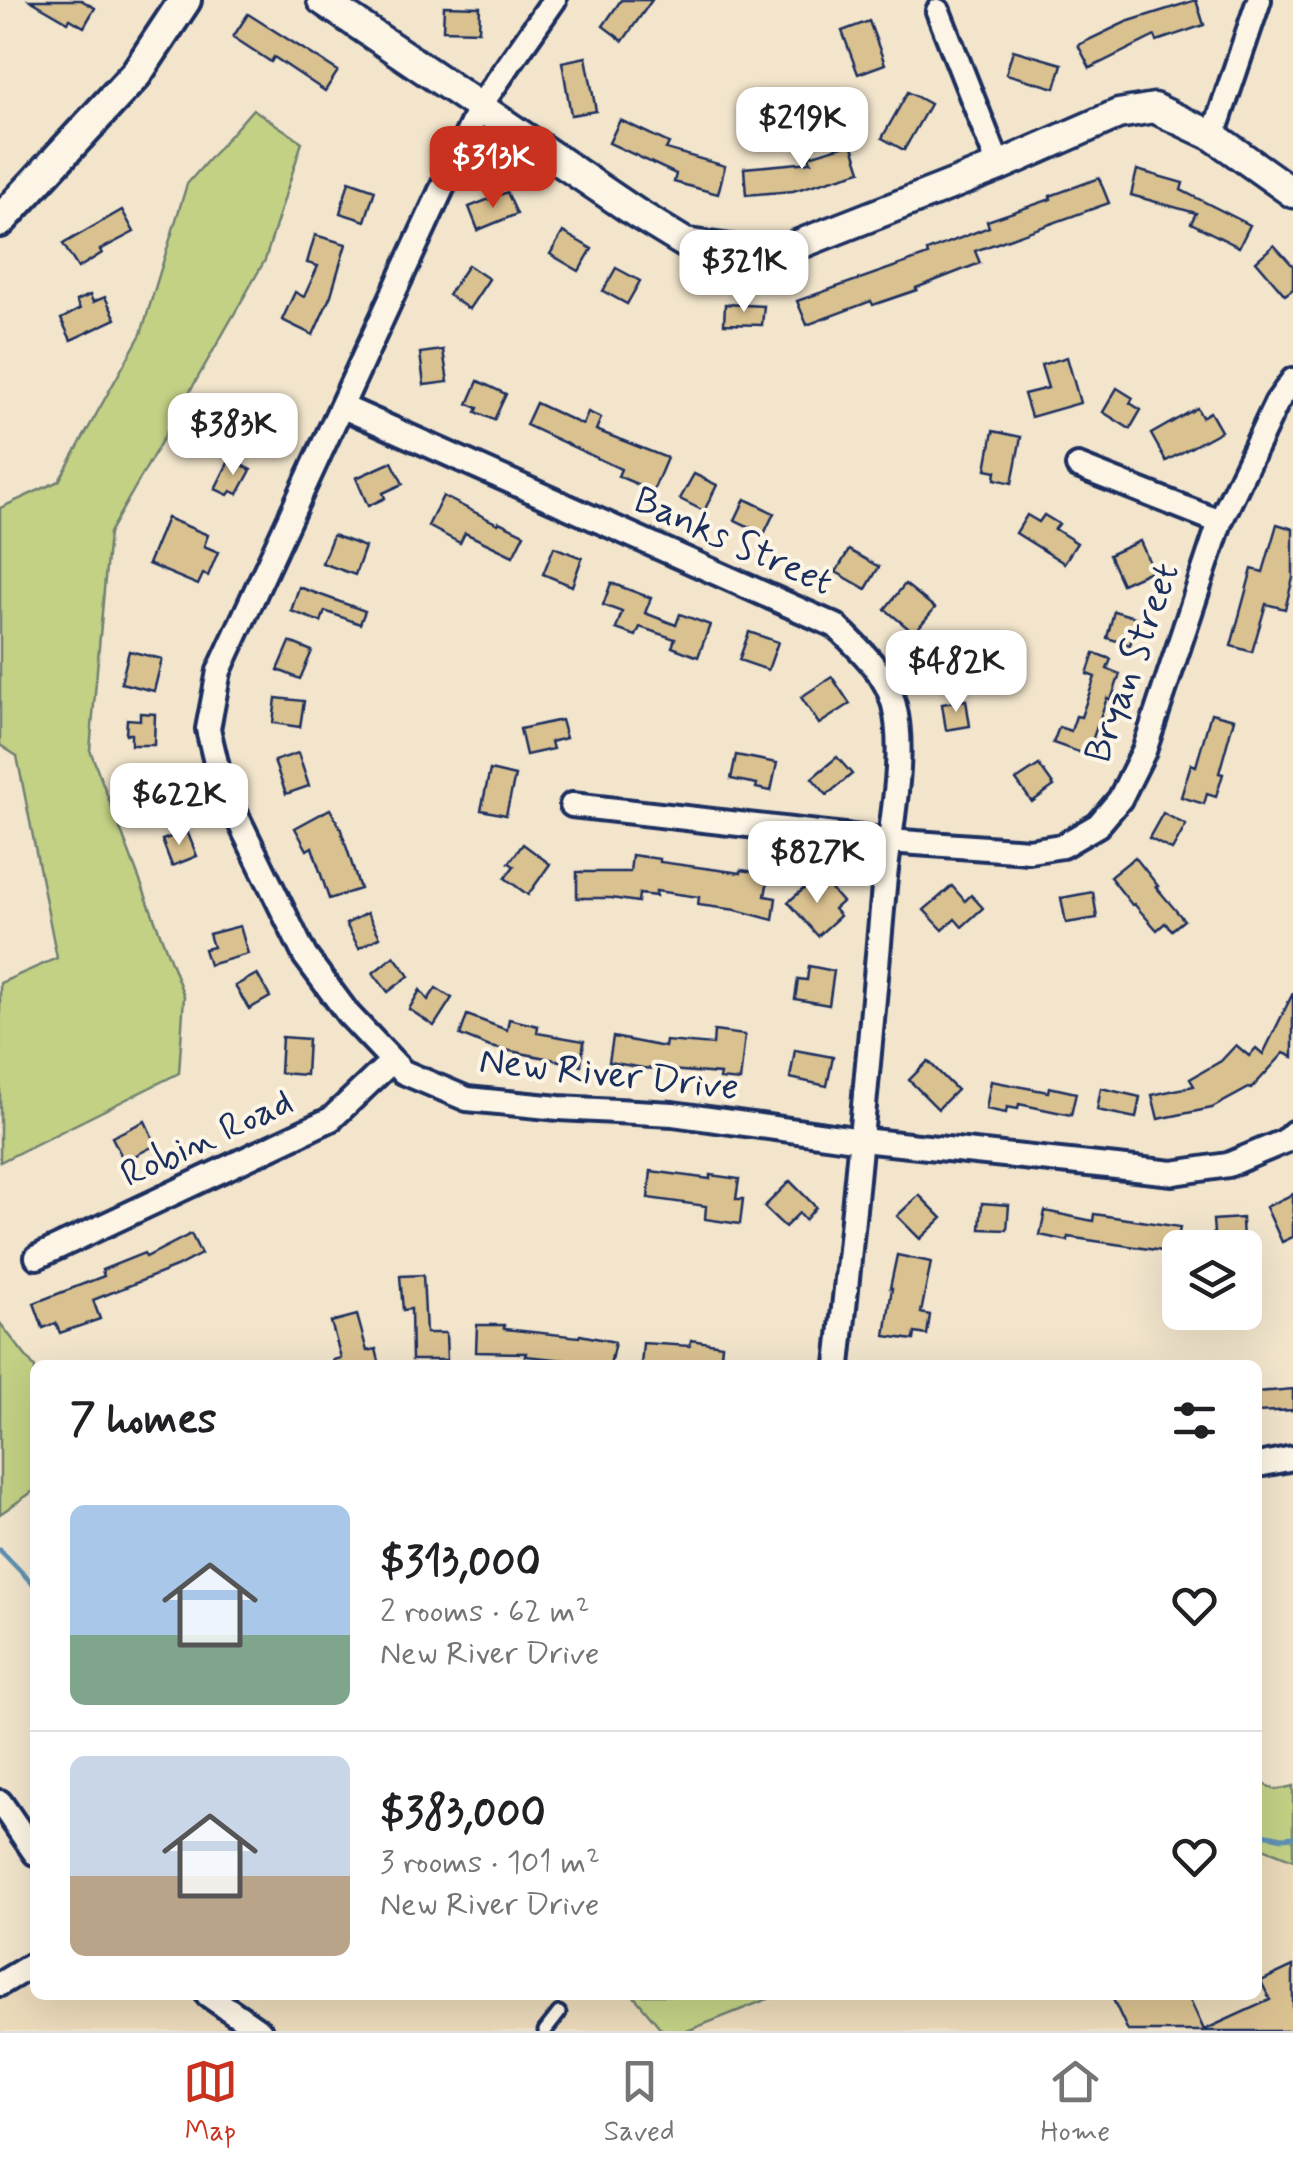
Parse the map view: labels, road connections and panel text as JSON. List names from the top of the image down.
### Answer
{
  "streets": {
    "street": [
      "Banks Street",
      "Bryan Street",
      "New River Drive",
      "Robin Road"
    ]
  },
  "crossings": [
    ["Banks Street", "Bryan Street"],
    ["Banks Street", "New River Drive"],
    ["New River Drive", "Robin Road"]
  ],
  "page": {
    "price": [
      "$219K",
      "$313K",
      "$321K",
      "$383K",
      "$482K",
      "$622K",
      "$827K"
    ],
    "heading": "7 homes",
    "list": [
      {
        "name": "$313,000",
        "note": "2 rooms · 62 m² · New River Drive"
      },
      {
        "name": "$383,000",
        "note": "3 rooms · 101 m² · New River Drive"
      }
    ],
    "tabs": ["Map", "Saved", "Home"]
  }
}
